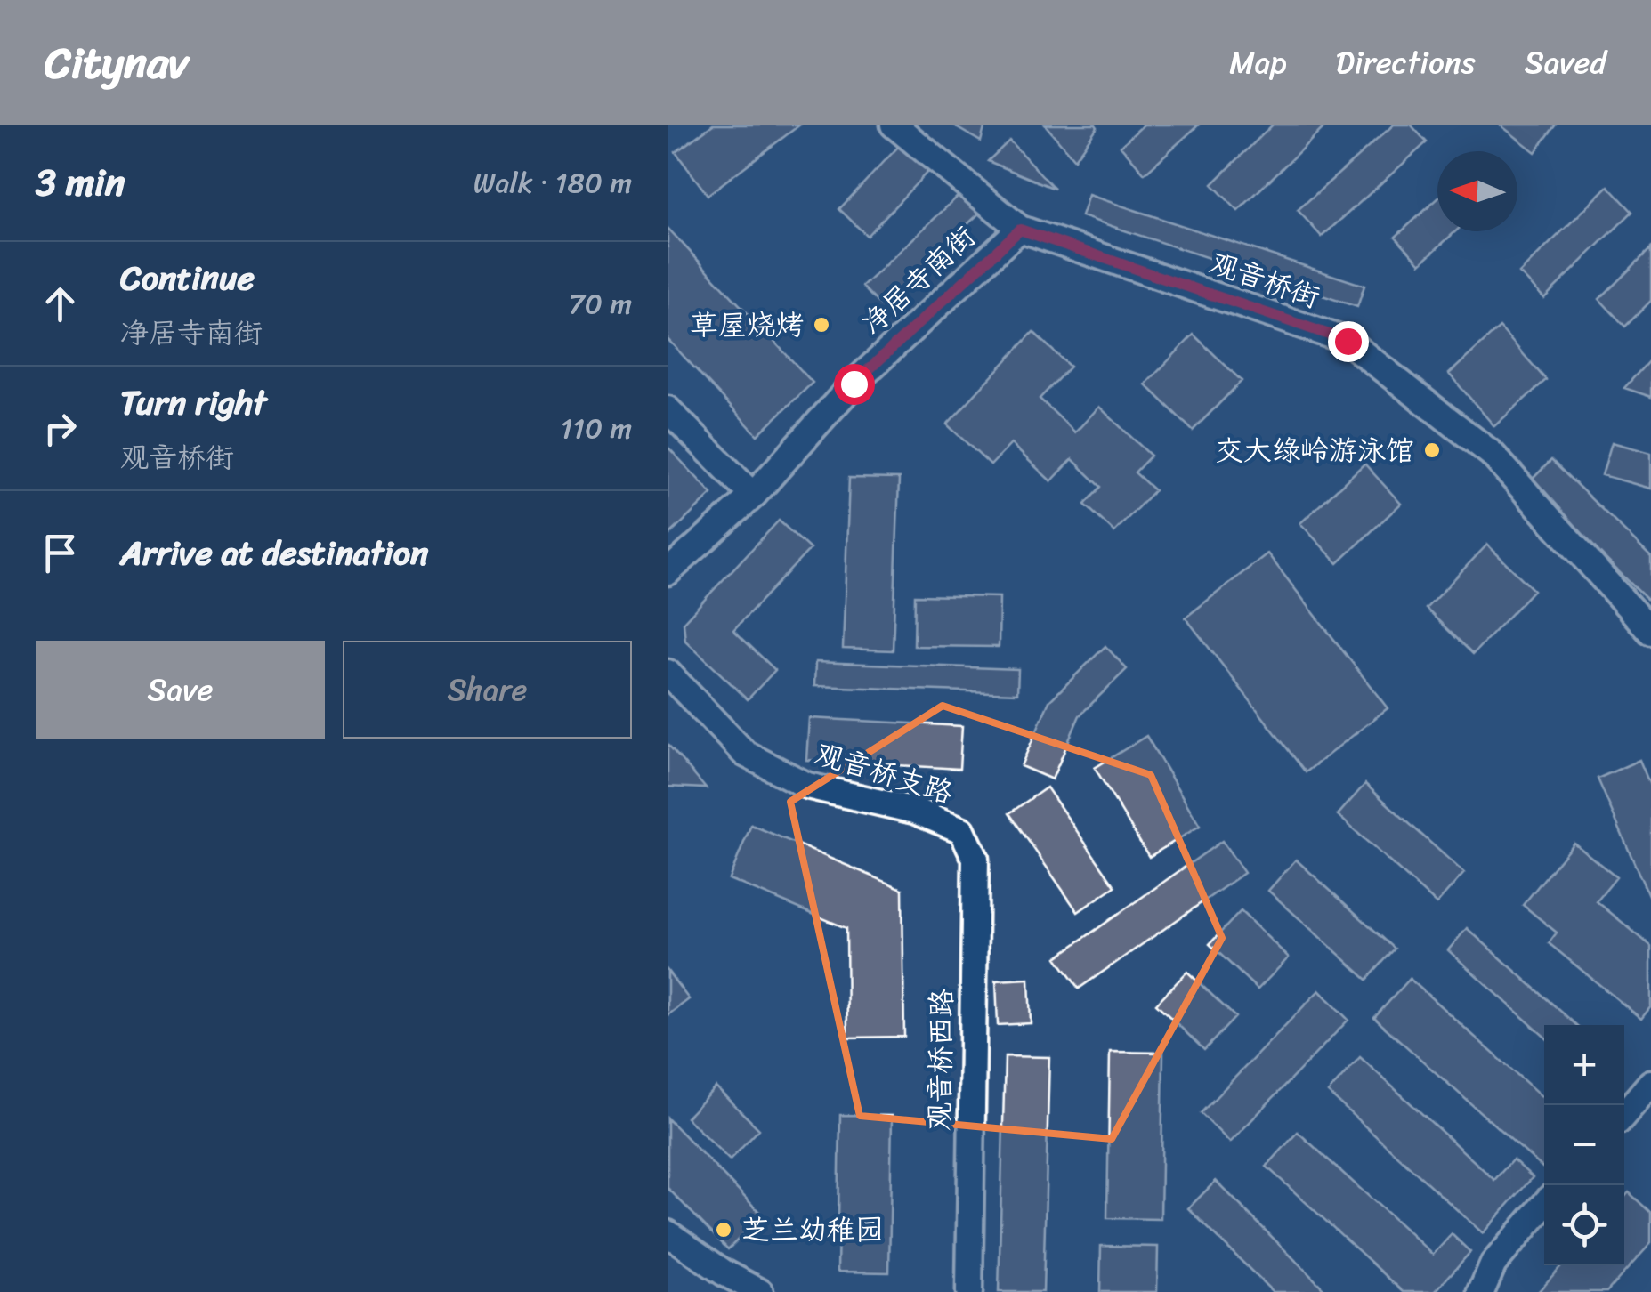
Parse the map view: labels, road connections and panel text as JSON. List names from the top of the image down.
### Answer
{
  "streets": {
    "street": [
      "净居寺南街",
      "观音桥街",
      "观音桥支路",
      "观音桥西路"
    ]
  },
  "crossings": [
    ["净居寺南街", "观音桥街"],
    ["观音桥支路", "观音桥西路"]
  ],
  "places": ["草屋烧烤", "交大绿岭游泳馆", "芝兰幼稚园"],
  "north": "left",
  "page": {
    "header": "Citynav",
    "nav": ["Map", "Directions", "Saved"],
    "heading": ["3 min", "Walk · 180 m"],
    "list": [
      ["Continue", "净居寺南街", "70 m"],
      ["Turn right", "观音桥街", "110 m"],
      "Arrive at destination"
    ],
    "buttons": ["Save", "Share"],
    "map_buttons": ["+", "−"]
  }
}
